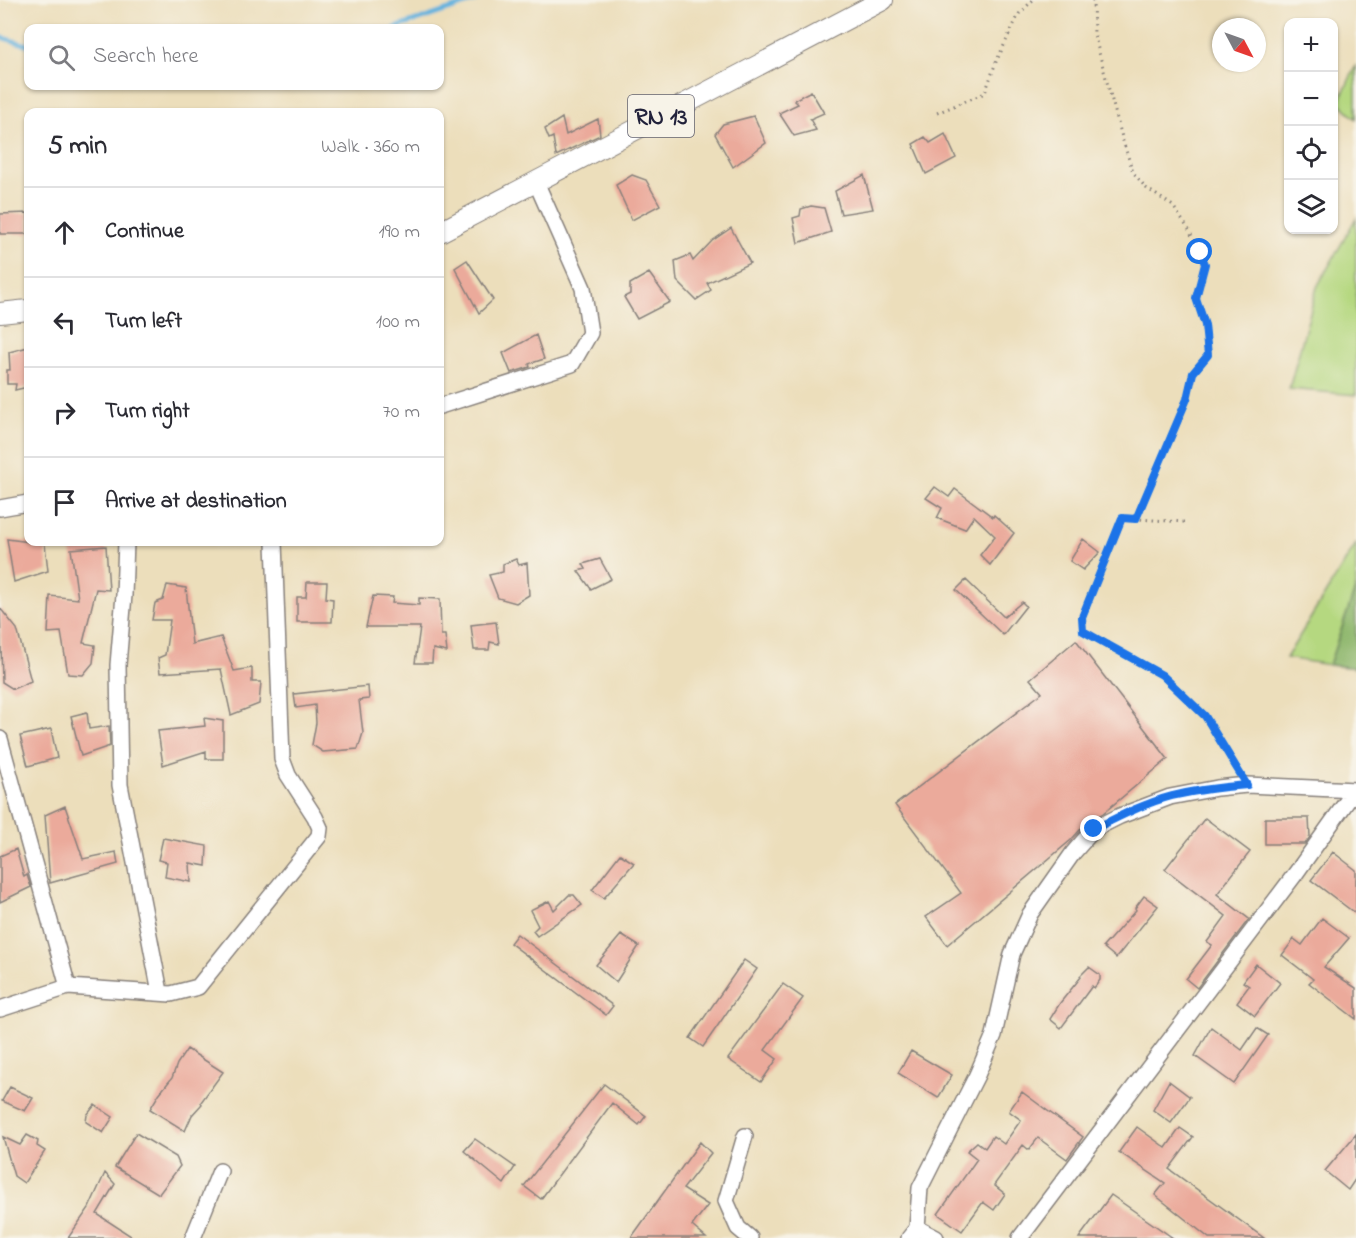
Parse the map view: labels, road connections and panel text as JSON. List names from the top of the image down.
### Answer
{
  "streets": {
    "main road": ["RN 13"]
  },
  "north": "bottom right",
  "page": {
    "map_buttons": ["+", "−"],
    "search": "Search here",
    "heading": ["5 min", "Walk · 360 m"],
    "list": [
      ["Continue", "190 m"],
      ["Turn left", "100 m"],
      ["Turn right", "70 m"],
      "Arrive at destination"
    ]
  }
}
